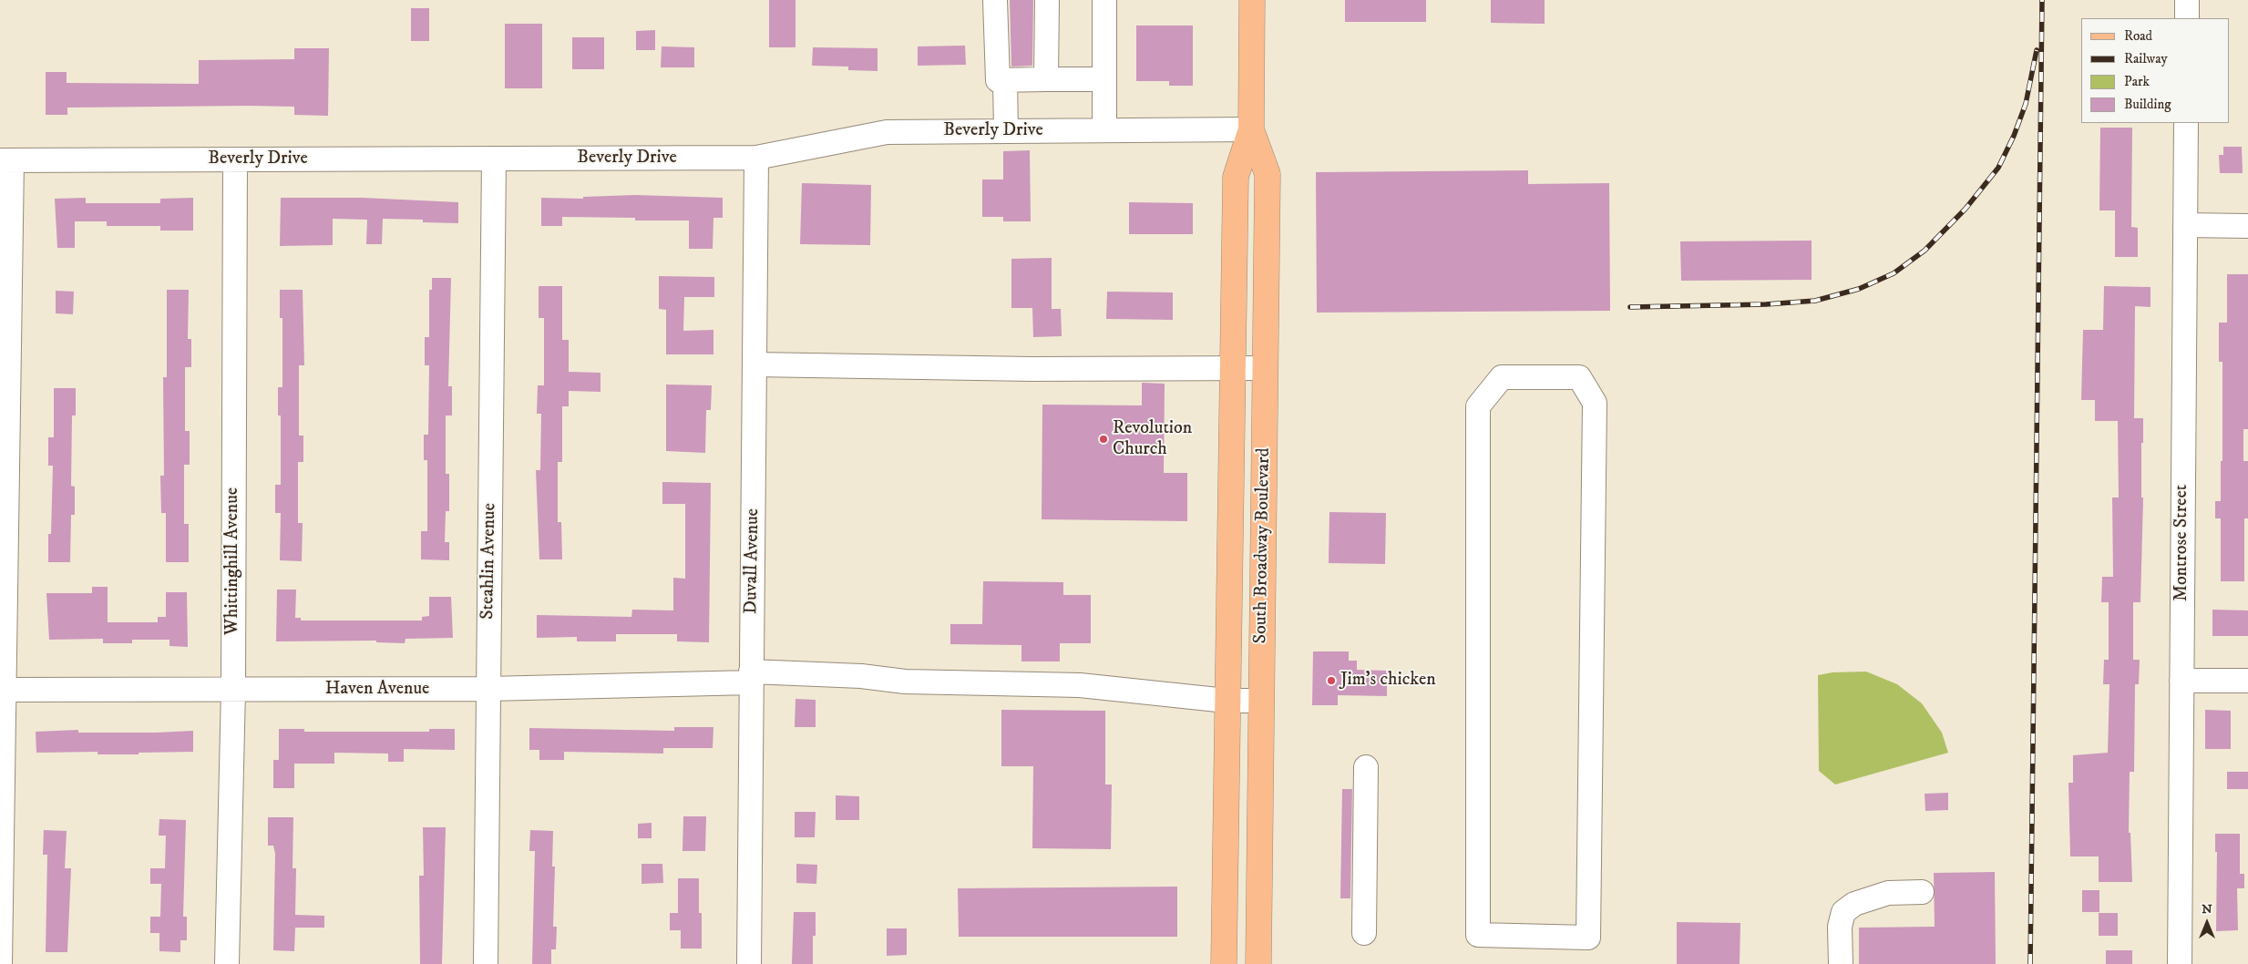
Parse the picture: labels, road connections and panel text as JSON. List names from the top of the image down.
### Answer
{
  "streets": {
    "main road": ["South Broadway Boulevard"],
    "street": [
      "Beverly Drive",
      "Montrose Street",
      "Whittinghill Avenue",
      "Steahlin Avenue",
      "Duvall Avenue",
      "Haven Avenue"
    ]
  },
  "crossings": [
    ["Beverly Drive", "South Broadway Boulevard"],
    ["Beverly Drive", "Whittinghill Avenue"],
    ["Beverly Drive", "Steahlin Avenue"],
    ["Beverly Drive", "Duvall Avenue"],
    ["South Broadway Boulevard", "Haven Avenue"],
    ["Whittinghill Avenue", "Haven Avenue"],
    ["Steahlin Avenue", "Haven Avenue"],
    ["Duvall Avenue", "Haven Avenue"]
  ],
  "places": ["Revolution Church", "Jim's chicken"],
  "legend": [
    "Road",
    "Railway",
    "Park",
    "Building"
  ],
  "north": "top"
}
